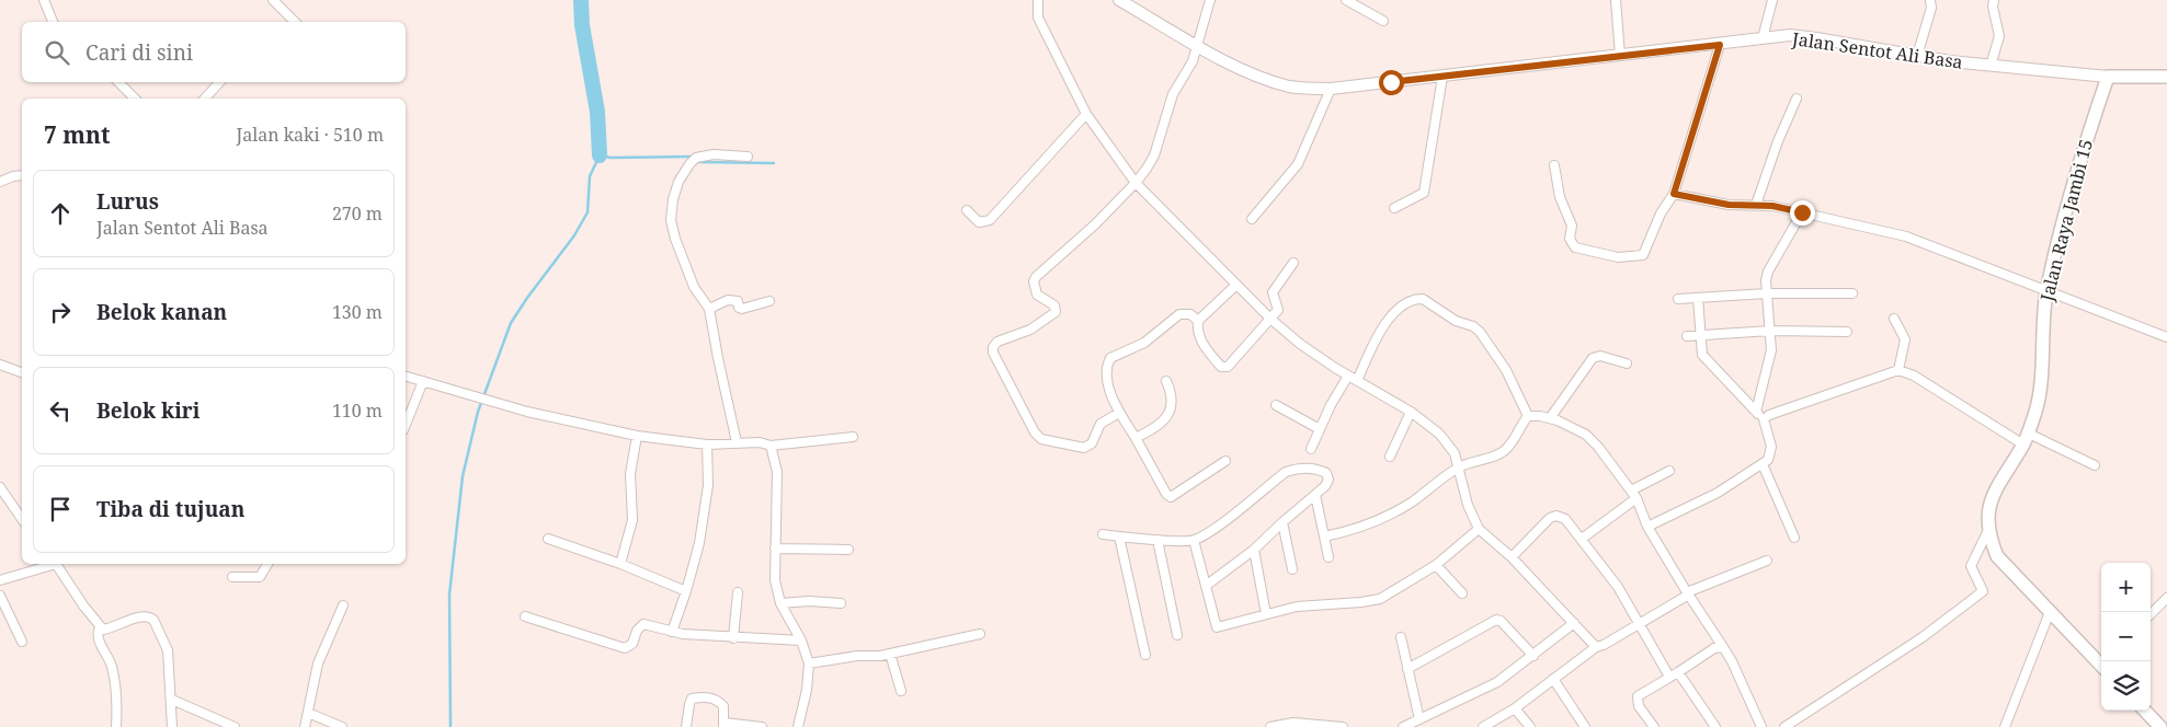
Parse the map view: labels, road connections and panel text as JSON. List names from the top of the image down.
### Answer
{
  "streets": {
    "highway": ["Jalan Sentot Ali Basa", "Jalan Raya Jambi 15"]
  },
  "crossings": [
    ["Jalan Sentot Ali Basa", "Jalan Raya Jambi 15"]
  ],
  "page": {
    "search": "Cari di sini",
    "heading": ["7 mnt", "Jalan kaki · 510 m"],
    "list": [
      ["Lurus", "Jalan Sentot Ali Basa", "270 m"],
      ["Belok kanan", "130 m"],
      ["Belok kiri", "110 m"],
      "Tiba di tujuan"
    ],
    "map_buttons": ["+", "−"]
  }
}
